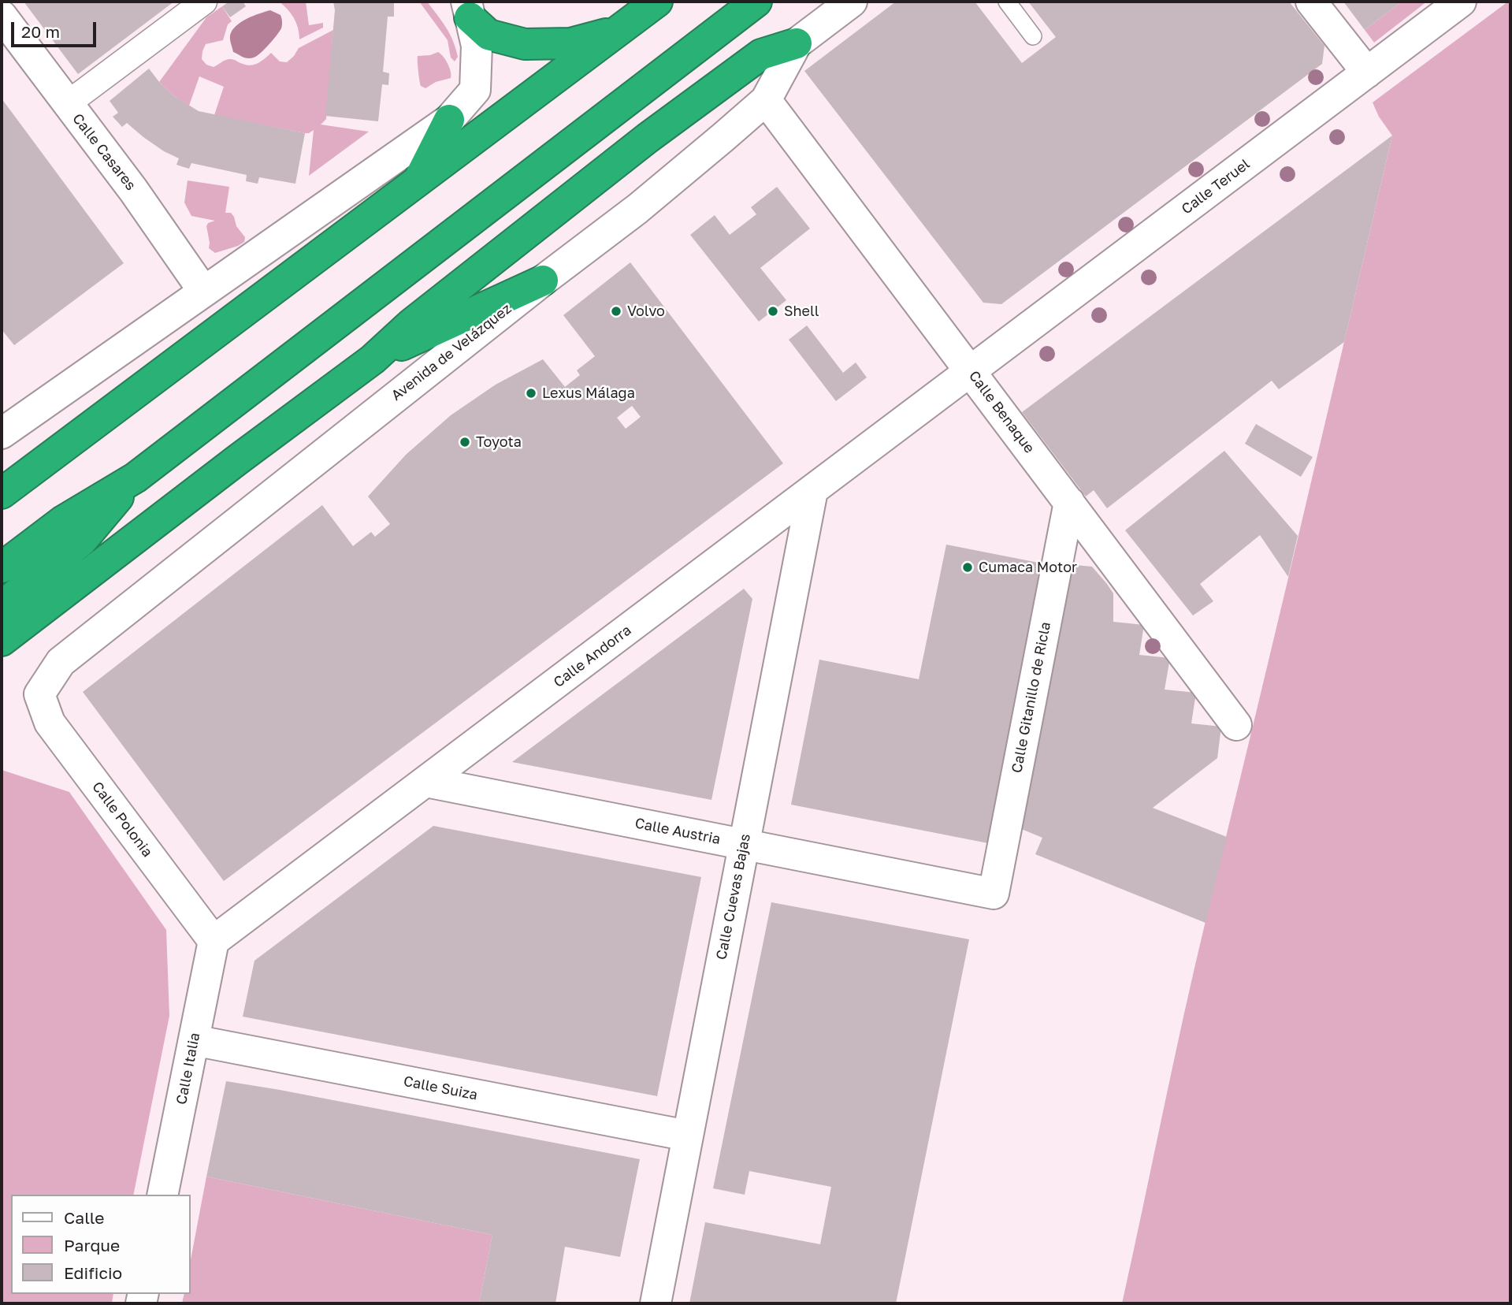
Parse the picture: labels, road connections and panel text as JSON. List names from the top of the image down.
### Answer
{
  "streets": {
    "street": [
      "Calle Casares",
      "Calle Teruel",
      "Avenida de Velázquez",
      "Calle Benaque",
      "Calle Andorra",
      "Calle Gitanillo de Ricla",
      "Calle Polonia",
      "Calle Austria",
      "Calle Cuevas Bajas",
      "Calle Italia",
      "Calle Suiza"
    ]
  },
  "crossings": [
    ["Calle Teruel", "Calle Benaque"],
    ["Calle Teruel", "Calle Andorra"],
    ["Avenida de Velázquez", "Calle Benaque"],
    ["Avenida de Velázquez", "Calle Polonia"],
    ["Calle Benaque", "Calle Andorra"],
    ["Calle Benaque", "Calle Gitanillo de Ricla"],
    ["Calle Andorra", "Calle Polonia"],
    ["Calle Andorra", "Calle Austria"],
    ["Calle Andorra", "Calle Cuevas Bajas"],
    ["Calle Andorra", "Calle Italia"],
    ["Calle Gitanillo de Ricla", "Calle Austria"],
    ["Calle Polonia", "Calle Italia"],
    ["Calle Austria", "Calle Cuevas Bajas"],
    ["Calle Cuevas Bajas", "Calle Suiza"],
    ["Calle Italia", "Calle Suiza"]
  ],
  "places": [
    "Volvo",
    "Shell",
    "Lexus Málaga",
    "Toyota",
    "Cumaca Motor"
  ],
  "legend": ["Calle", "Parque", "Edificio"],
  "scale_bar": "20 m"
}
